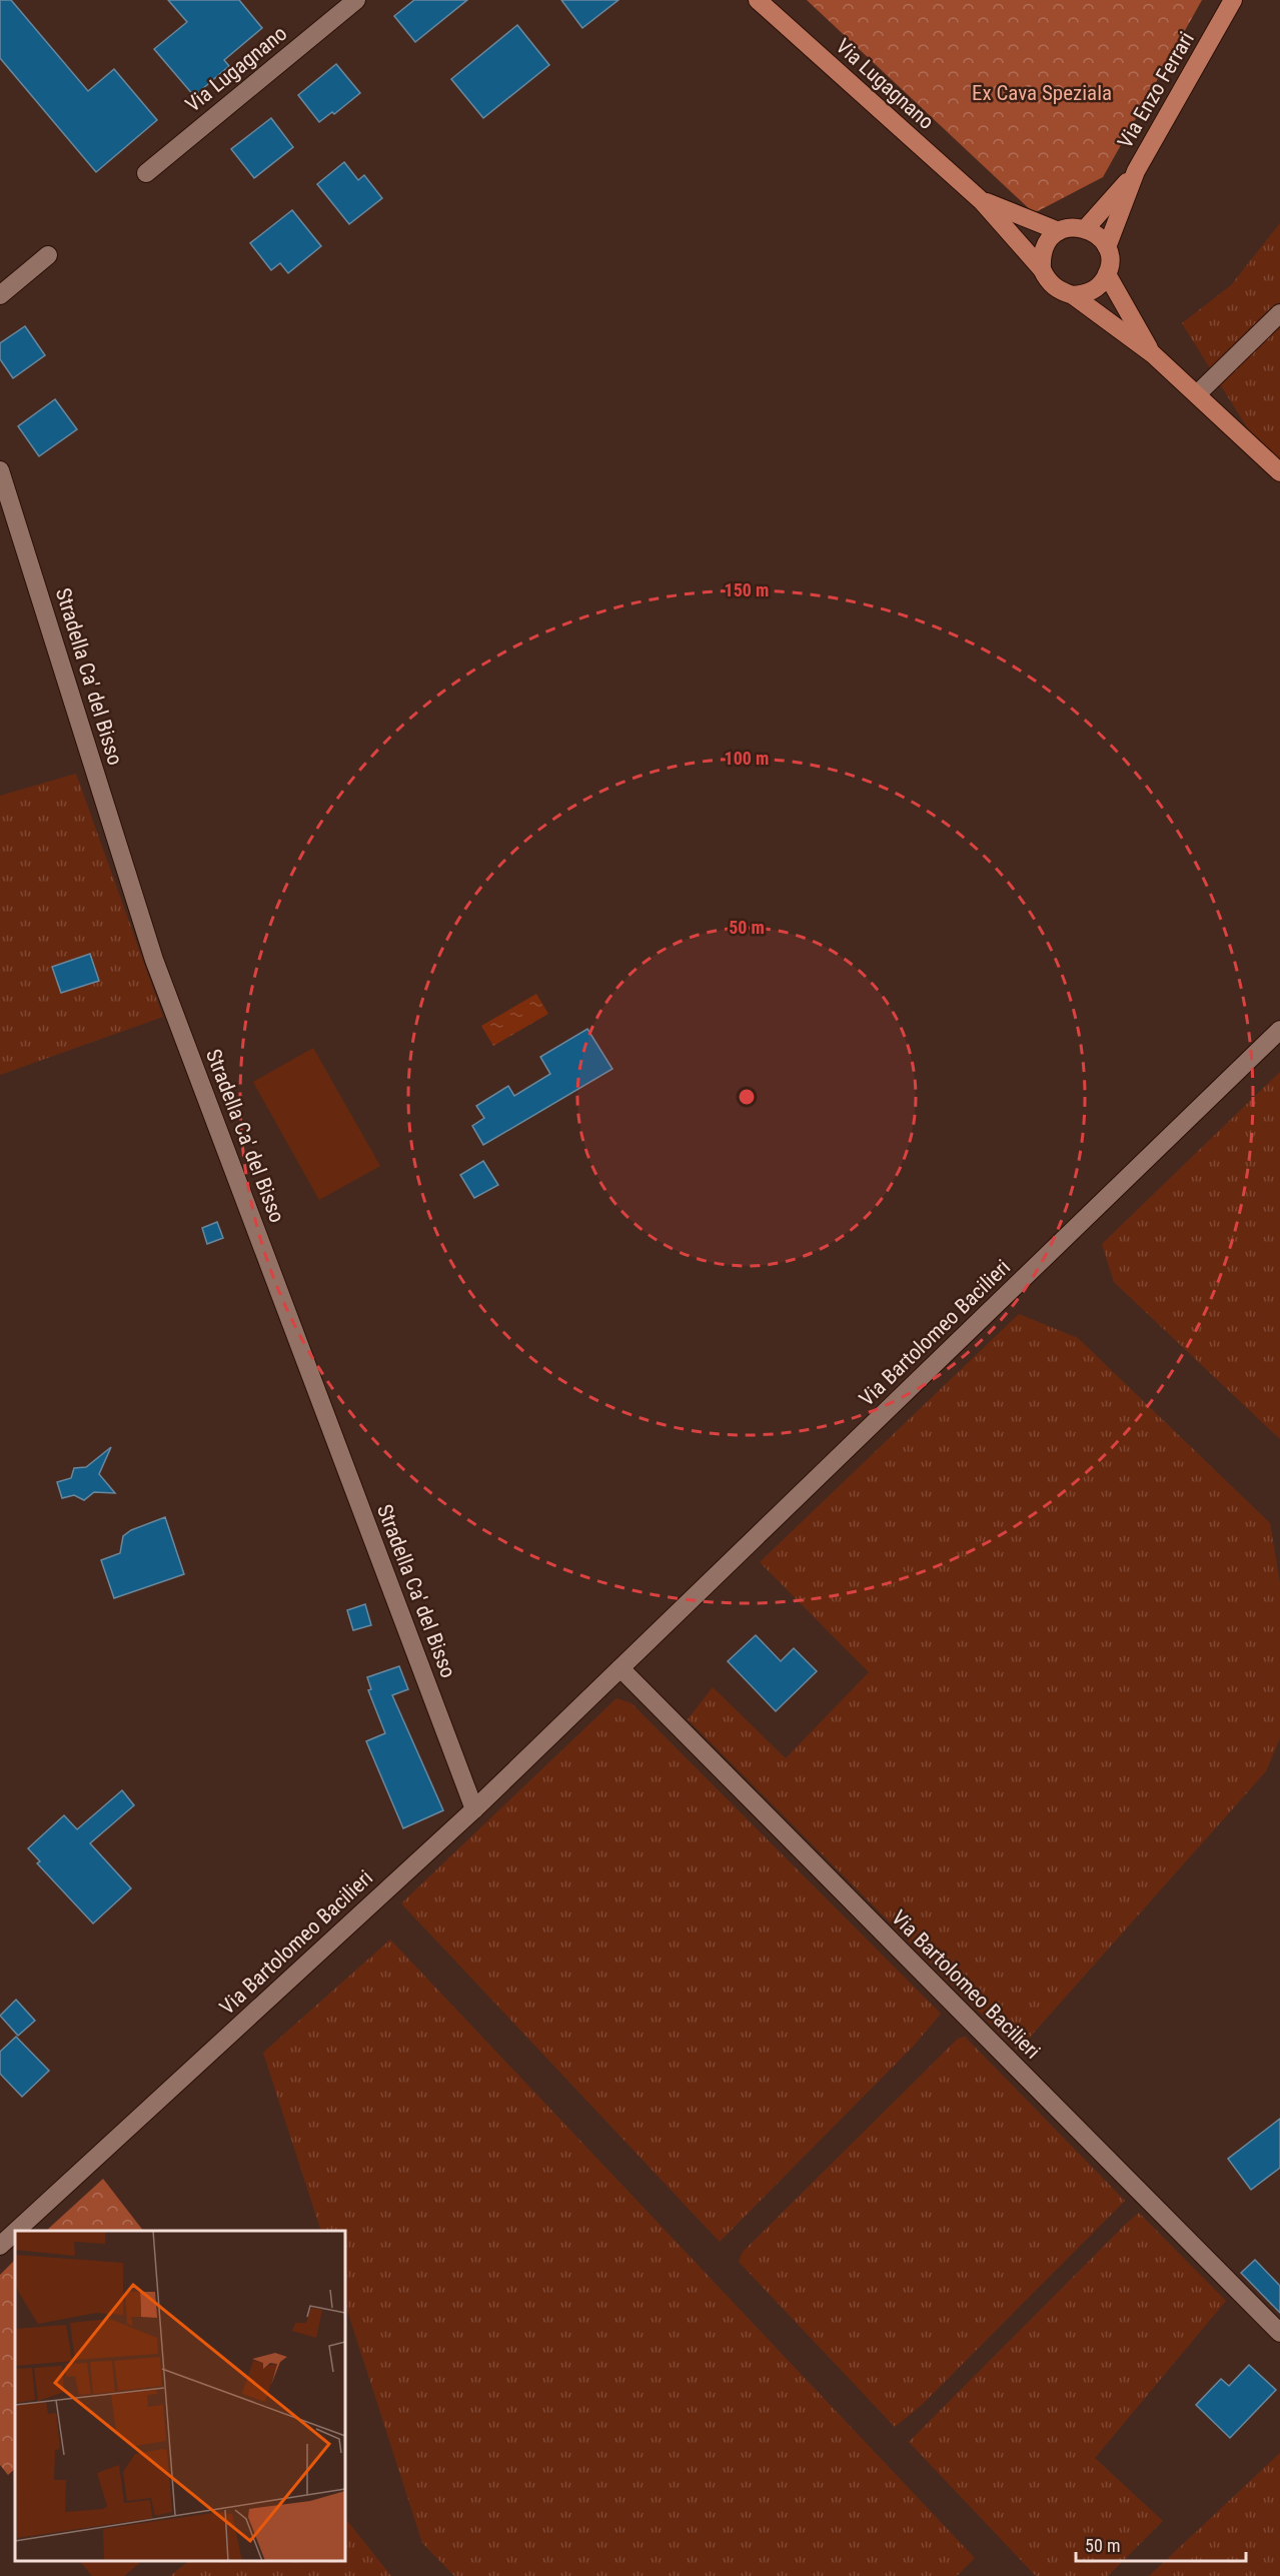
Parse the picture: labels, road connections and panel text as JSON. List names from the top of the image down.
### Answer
{
  "streets": {
    "main road": ["Via Lugagnano", "Via Enzo Ferrari"],
    "street": ["Stradella Ca' del Bisso", "Via Bartolomeo Bacilieri"]
  },
  "crossings": [
    ["Via Lugagnano", "Via Enzo Ferrari"],
    ["Stradella Ca' del Bisso", "Via Bartolomeo Bacilieri"]
  ],
  "parks": ["Ex Cava Speziala"],
  "scale_bar": "50 m",
  "rings": ["150 m", "100 m", "50 m"]
}
